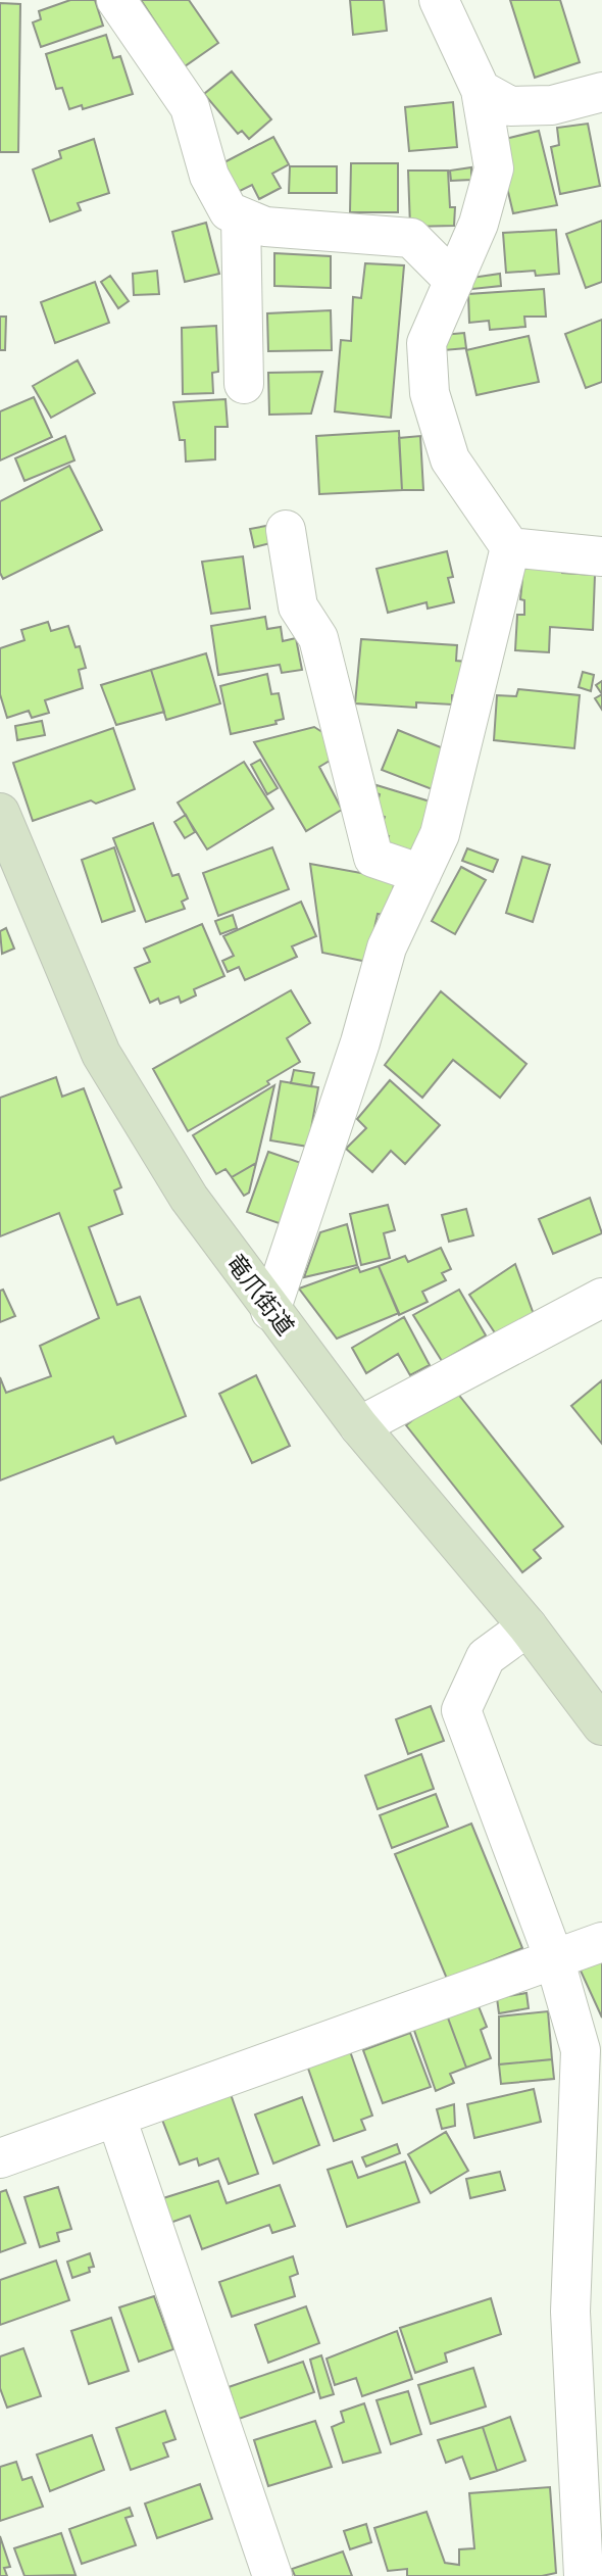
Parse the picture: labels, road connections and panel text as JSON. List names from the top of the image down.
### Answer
{
  "streets": {
    "main road": ["竜爪街道"]
  }
}
